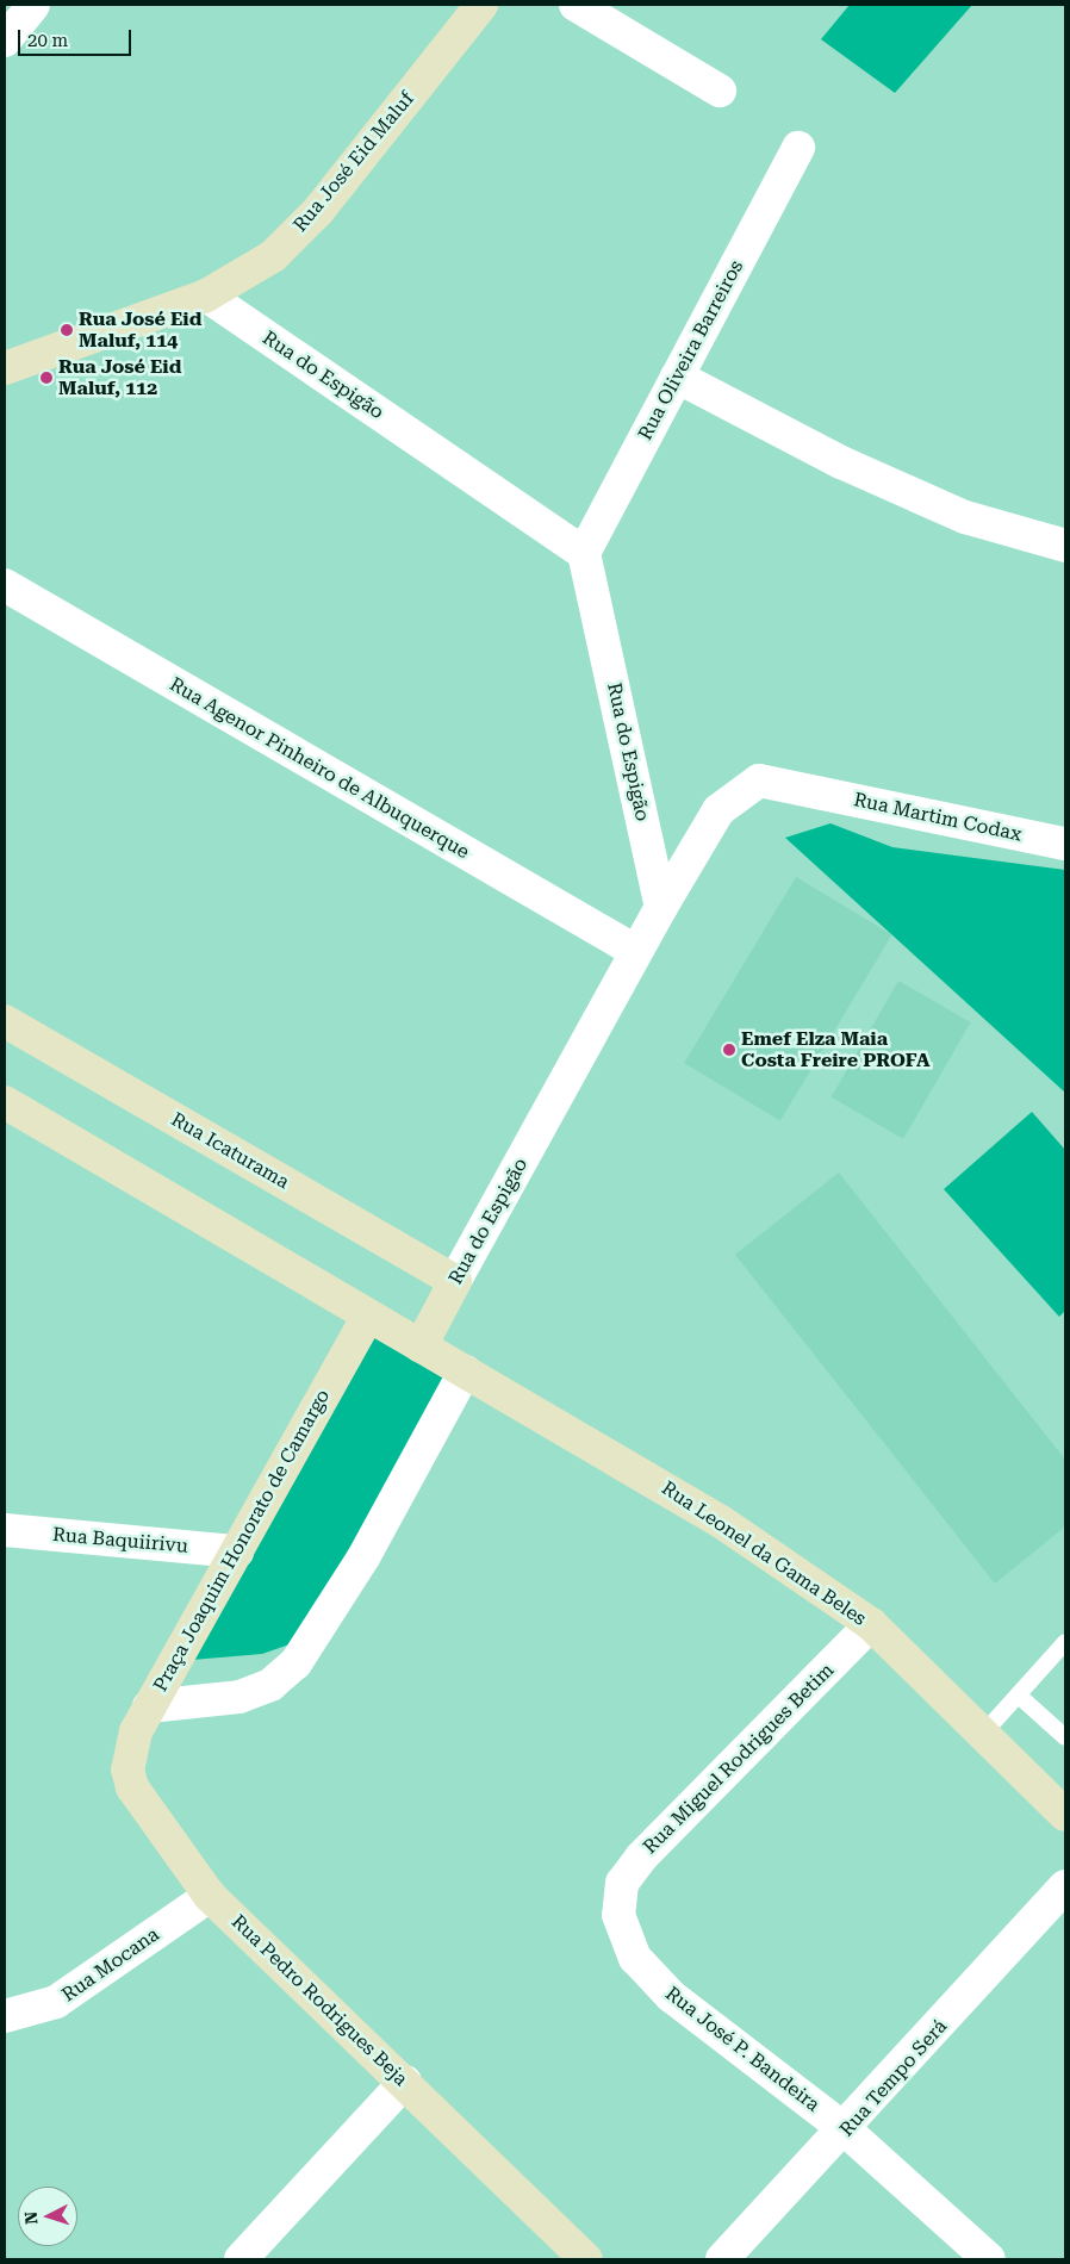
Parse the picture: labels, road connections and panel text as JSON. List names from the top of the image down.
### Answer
{
  "streets": {
    "street": [
      "Rua José Eid Maluf",
      "Rua Oliveira Barreiros",
      "Rua do Espigão",
      "Rua Agenor Pinheiro de Albuquerque",
      "Rua Martim Codax",
      "Rua Icaturama",
      "Rua Baquiirivu",
      "Praça Joaquim Honorato de Camargo",
      "Rua Leonel da Gama Beles",
      "Rua Miguel Rodrigues Betim",
      "Rua Mocana",
      "Rua Pedro Rodrigues Beja",
      "Rua José P. Bandeira",
      "Rua Tempo Será"
    ]
  },
  "crossings": [
    ["Rua José Eid Maluf", "Rua do Espigão"],
    ["Rua Oliveira Barreiros", "Rua do Espigão"],
    ["Rua do Espigão", "Rua Agenor Pinheiro de Albuquerque"],
    ["Rua do Espigão", "Rua Martim Codax"],
    ["Rua do Espigão", "Rua Icaturama"],
    ["Rua do Espigão", "Rua Leonel da Gama Beles"],
    ["Rua Baquiirivu", "Praça Joaquim Honorato de Camargo"],
    ["Praça Joaquim Honorato de Camargo", "Rua Leonel da Gama Beles"],
    ["Praça Joaquim Honorato de Camargo", "Rua Pedro Rodrigues Beja"],
    ["Rua Leonel da Gama Beles", "Rua Miguel Rodrigues Betim"],
    ["Rua Miguel Rodrigues Betim", "Rua José P. Bandeira"],
    ["Rua Mocana", "Rua Pedro Rodrigues Beja"],
    ["Rua José P. Bandeira", "Rua Tempo Será"]
  ],
  "places": ["Rua José Eid Maluf, 114", "Rua José Eid Maluf, 112", "Emef Elza Maia Costa Freire PROFA"],
  "scale_bar": "20 m",
  "north": "left"
}
